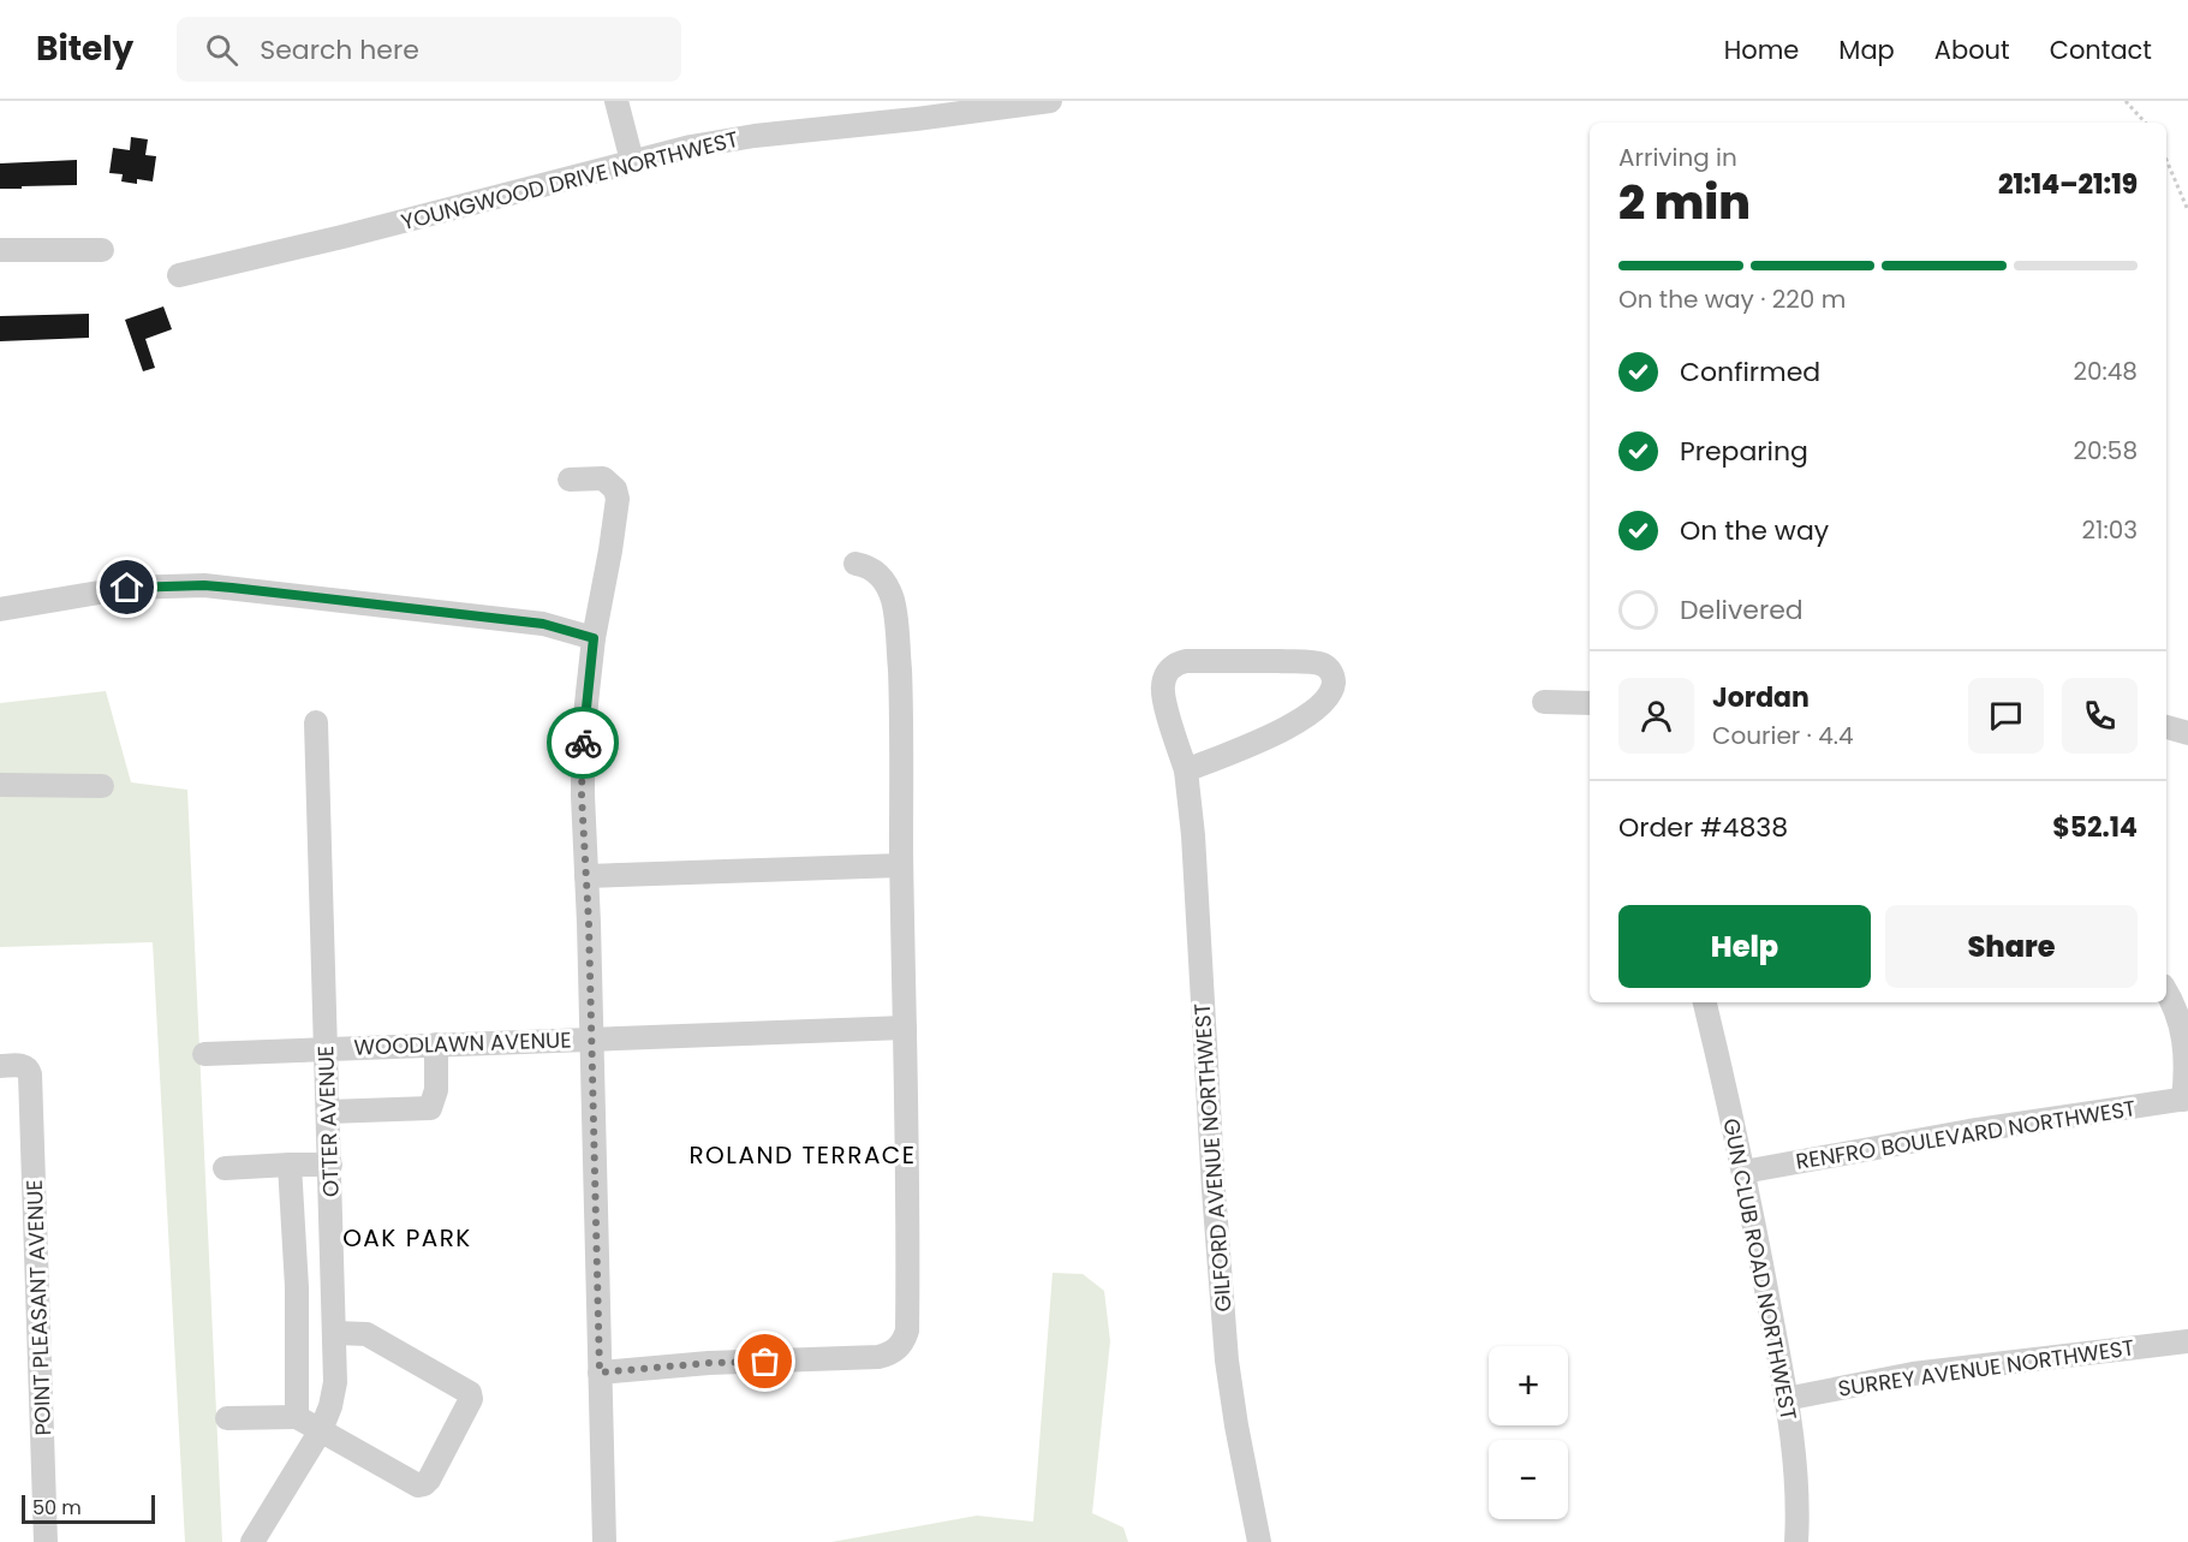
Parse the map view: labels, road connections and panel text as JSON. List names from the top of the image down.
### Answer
{
  "streets": {
    "street": [
      "YOUNGWOOD DRIVE NORTHWEST",
      "WOODLAWN AVENUE",
      "OTTER AVENUE",
      "RENFRO BOULEVARD NORTHWEST",
      "GILFORD AVENUE NORTHWEST",
      "GUN CLUB ROAD NORTHWEST",
      "POINT PLEASANT AVENUE",
      "SURREY AVENUE NORTHWEST"
    ]
  },
  "crossings": [
    ["WOODLAWN AVENUE", "OTTER AVENUE"],
    ["RENFRO BOULEVARD NORTHWEST", "GUN CLUB ROAD NORTHWEST"],
    ["GUN CLUB ROAD NORTHWEST", "SURREY AVENUE NORTHWEST"]
  ],
  "districts": ["ROLAND TERRACE", "OAK PARK"],
  "scale_bar": "50 m",
  "page": {
    "header": "Bitely",
    "search": "Search here",
    "nav": [
      "Home",
      "Map",
      "About",
      "Contact"
    ],
    "heading": ["2 min", "Arriving in", "21:14–21:19"],
    "panel": [
      "Jordan",
      "Courier · 4.4",
      "Order #4838",
      "$52.14"
    ],
    "bar": "On the way · 220 m",
    "list": [
      ["Confirmed", "20:48"],
      ["Preparing", "20:58"],
      ["On the way", "21:03"],
      "Delivered"
    ],
    "buttons": ["Help", "Share"],
    "map_buttons": ["+", "−"],
    "scale": "50 m"
  }
}
